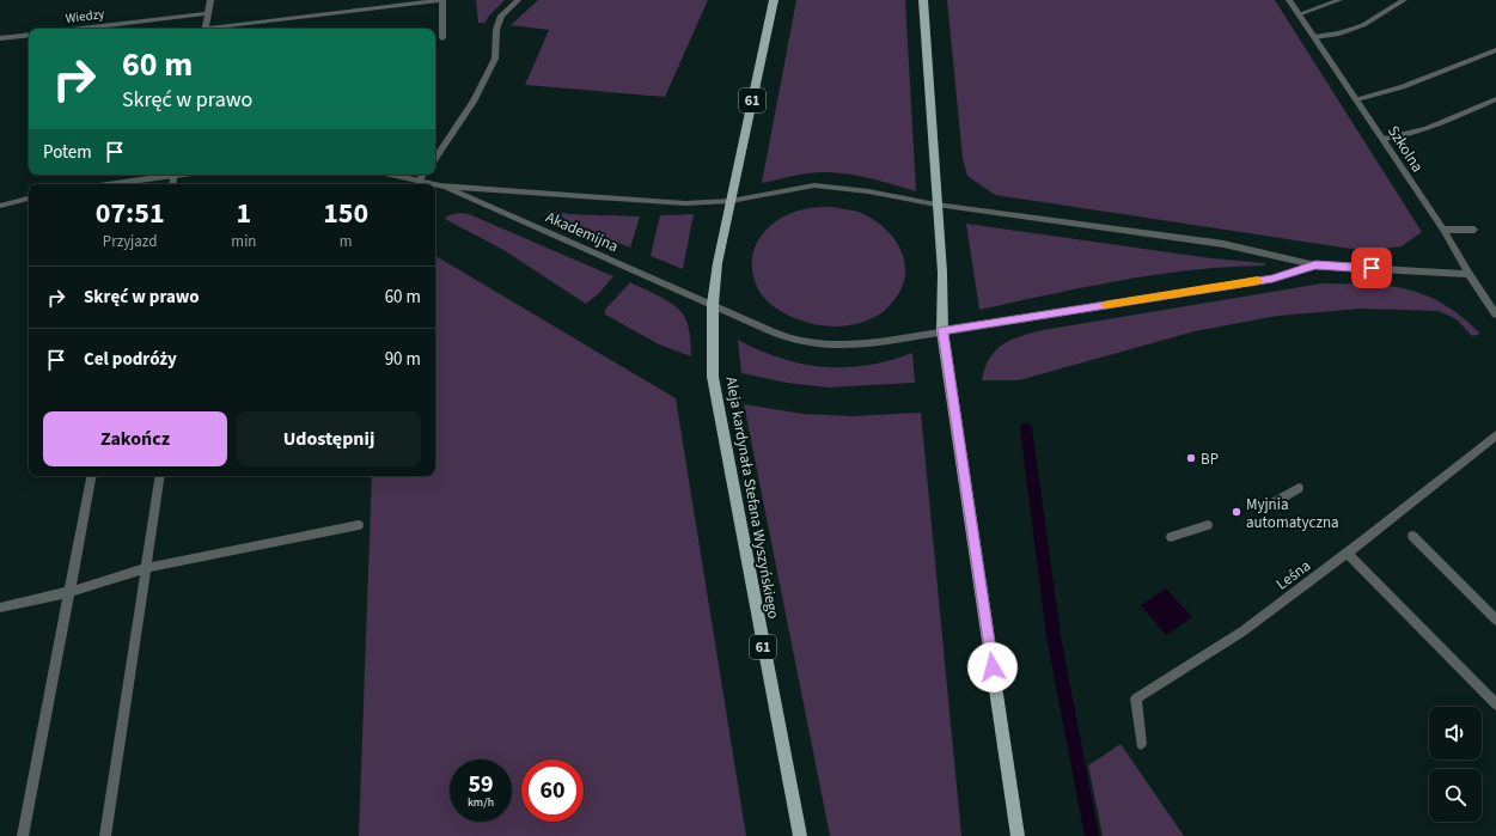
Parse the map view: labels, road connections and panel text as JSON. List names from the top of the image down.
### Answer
{
  "streets": {
    "main road": ["61", "Aleja kardynała Stefana Wyszyńskiego"],
    "street": [
      "Wiedzy",
      "Szkolna",
      "Akademijna",
      "Leśna"
    ]
  },
  "crossings": [
    ["61", "Akademijna"],
    ["61", "Aleja kardynała Stefana Wyszyńskiego"],
    ["Akademijna", "Aleja kardynała Stefana Wyszyńskiego"]
  ],
  "places": ["BP", "Myjnia automatyczna"],
  "page": {
    "turn": ["60 m", "Skręć w prawo"],
    "then": "Potem",
    "eta": [
      "07:51",
      "Przyjazd",
      "1",
      "min",
      "150",
      "m"
    ],
    "list": [
      {
        "name": "Skręć w prawo",
        "value": "60 m"
      },
      {
        "name": "Cel podróży",
        "value": "90 m"
      }
    ],
    "buttons": ["Zakończ", "Udostępnij"],
    "speed": "59 km/h",
    "limit": "60"
  }
}
